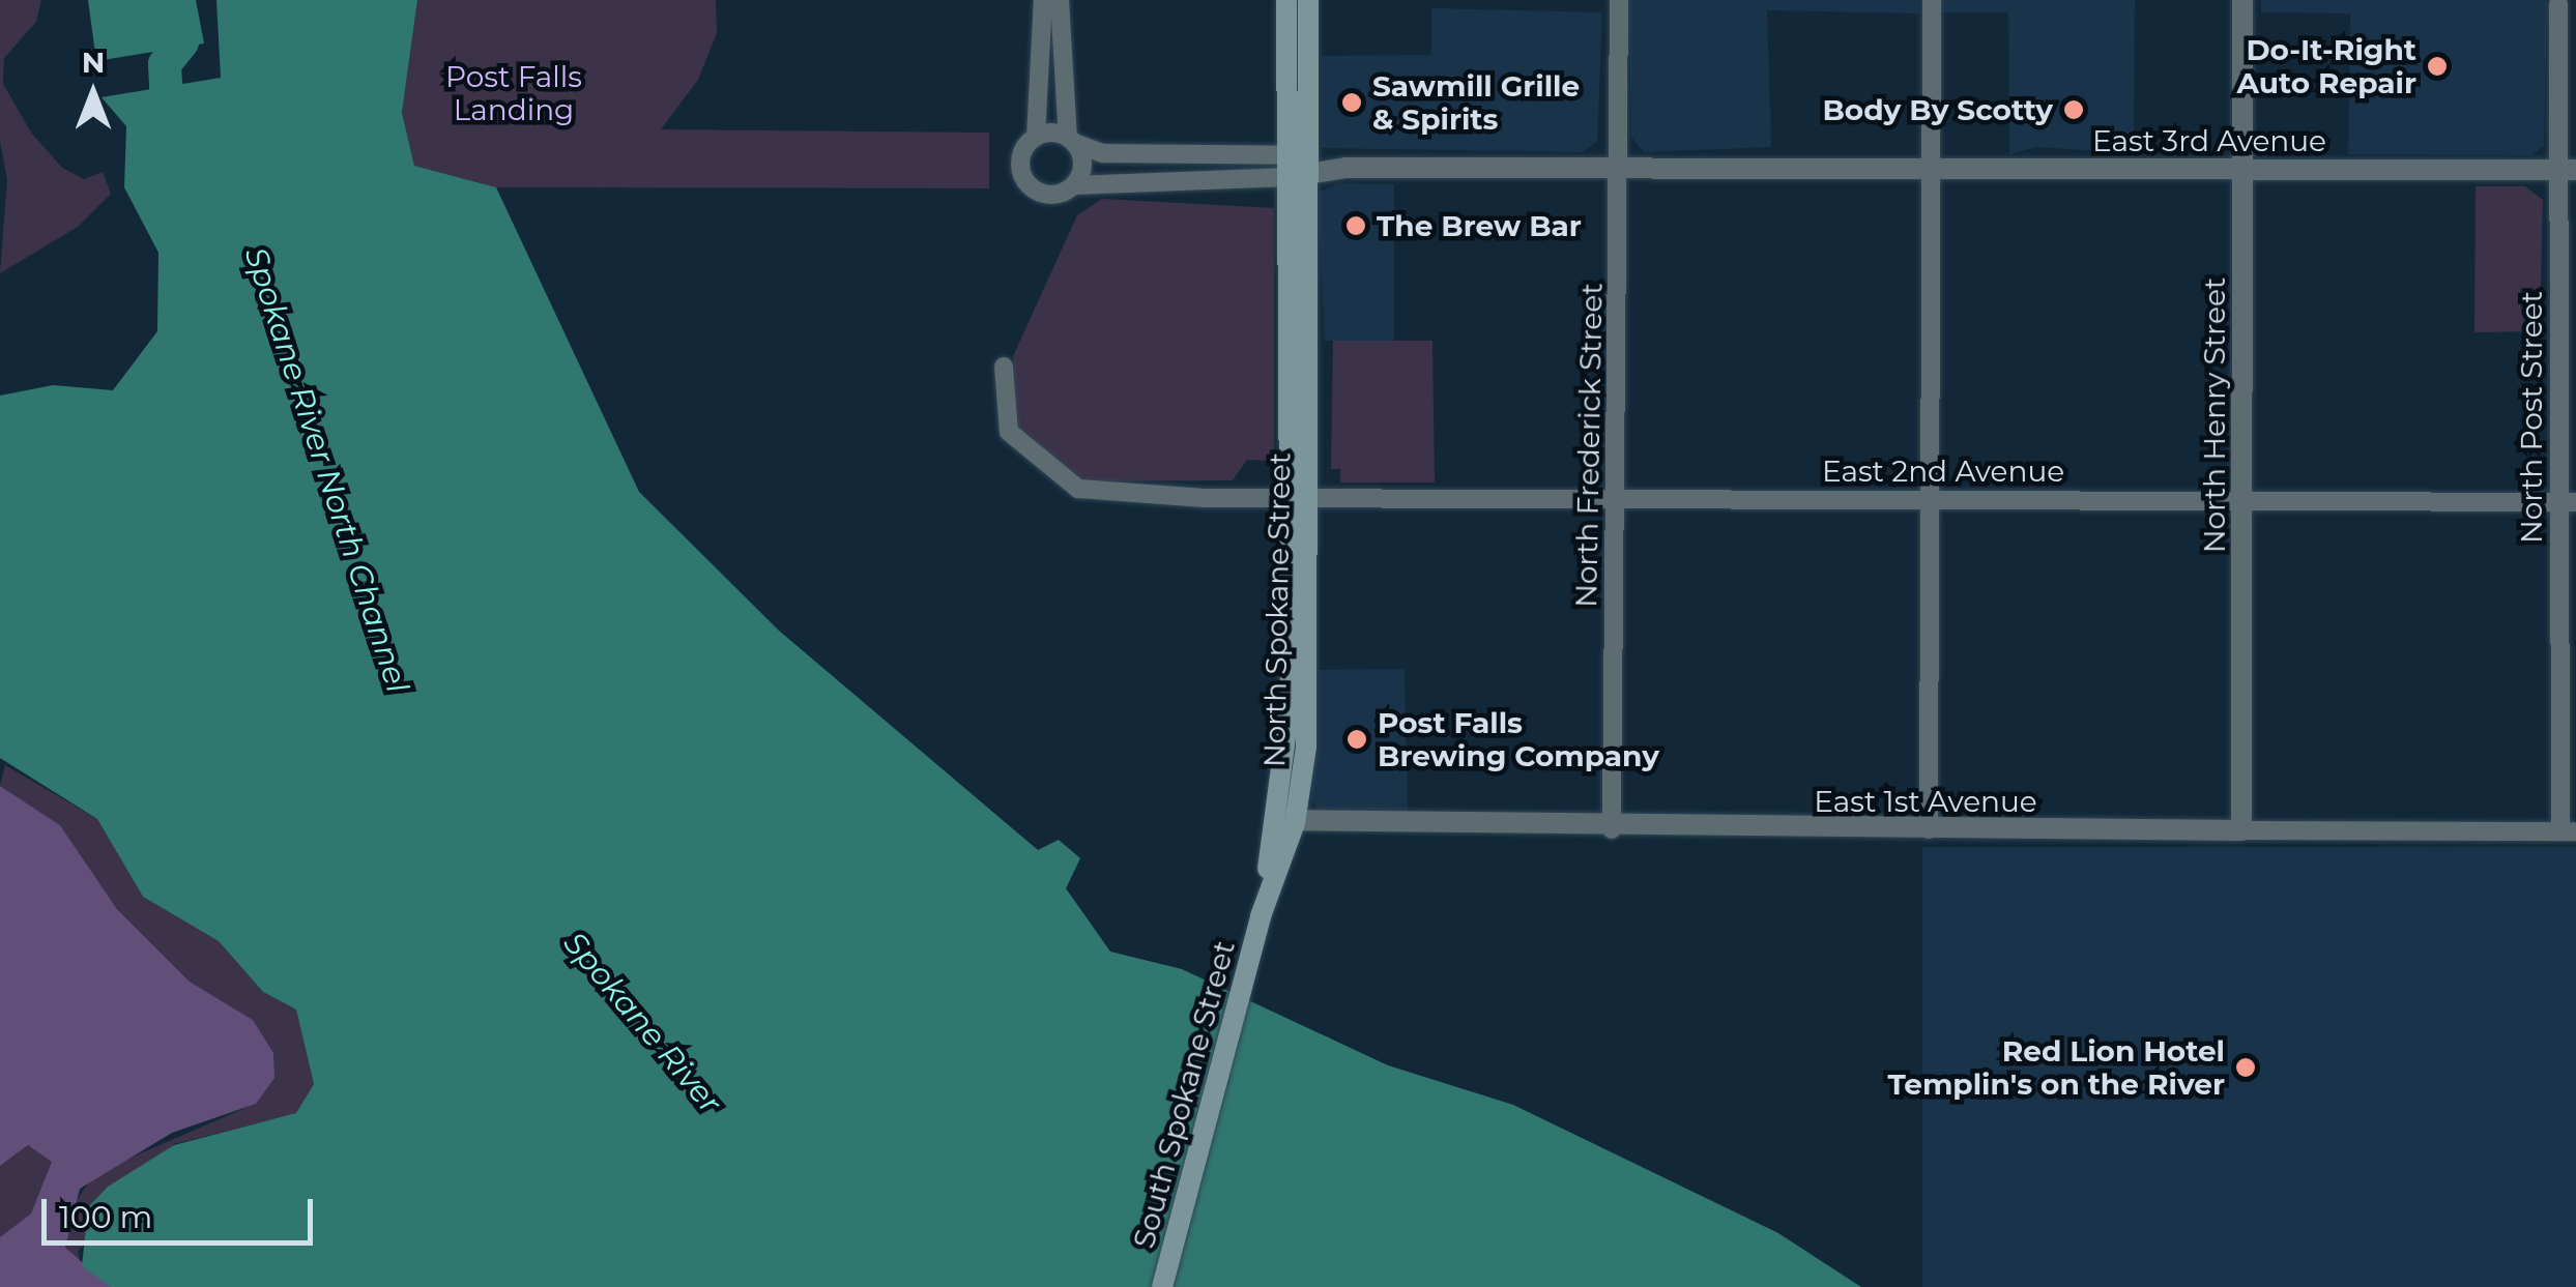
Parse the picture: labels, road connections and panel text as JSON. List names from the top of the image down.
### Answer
{
  "streets": {
    "main road": ["North Spokane Street", "South Spokane Street"],
    "street": [
      "East 3rd Avenue",
      "North Henry Street",
      "North Post Street",
      "North Frederick Street",
      "East 2nd Avenue",
      "East 1st Avenue"
    ]
  },
  "crossings": [
    ["East 3rd Avenue", "North Henry Street"],
    ["East 3rd Avenue", "North Post Street"],
    ["East 3rd Avenue", "North Frederick Street"],
    ["East 3rd Avenue", "North Spokane Street"],
    ["North Henry Street", "East 2nd Avenue"],
    ["North Henry Street", "East 1st Avenue"],
    ["North Post Street", "East 2nd Avenue"],
    ["North Post Street", "East 1st Avenue"],
    ["North Frederick Street", "East 2nd Avenue"],
    ["North Frederick Street", "East 1st Avenue"],
    ["East 2nd Avenue", "North Spokane Street"],
    ["North Spokane Street", "East 1st Avenue"],
    ["North Spokane Street", "South Spokane Street"]
  ],
  "water": ["Spokane River North Channel", "Spokane River"],
  "parks": ["Post Falls Landing"],
  "places": [
    "Do-It-Right Auto Repair",
    "Sawmill Grille & Spirits",
    "Body By Scotty",
    "The Brew Bar",
    "Post Falls Brewing Company",
    "Red Lion Hotel Templin's on the River"
  ],
  "scale_bar": "100 m",
  "north": "top"
}
